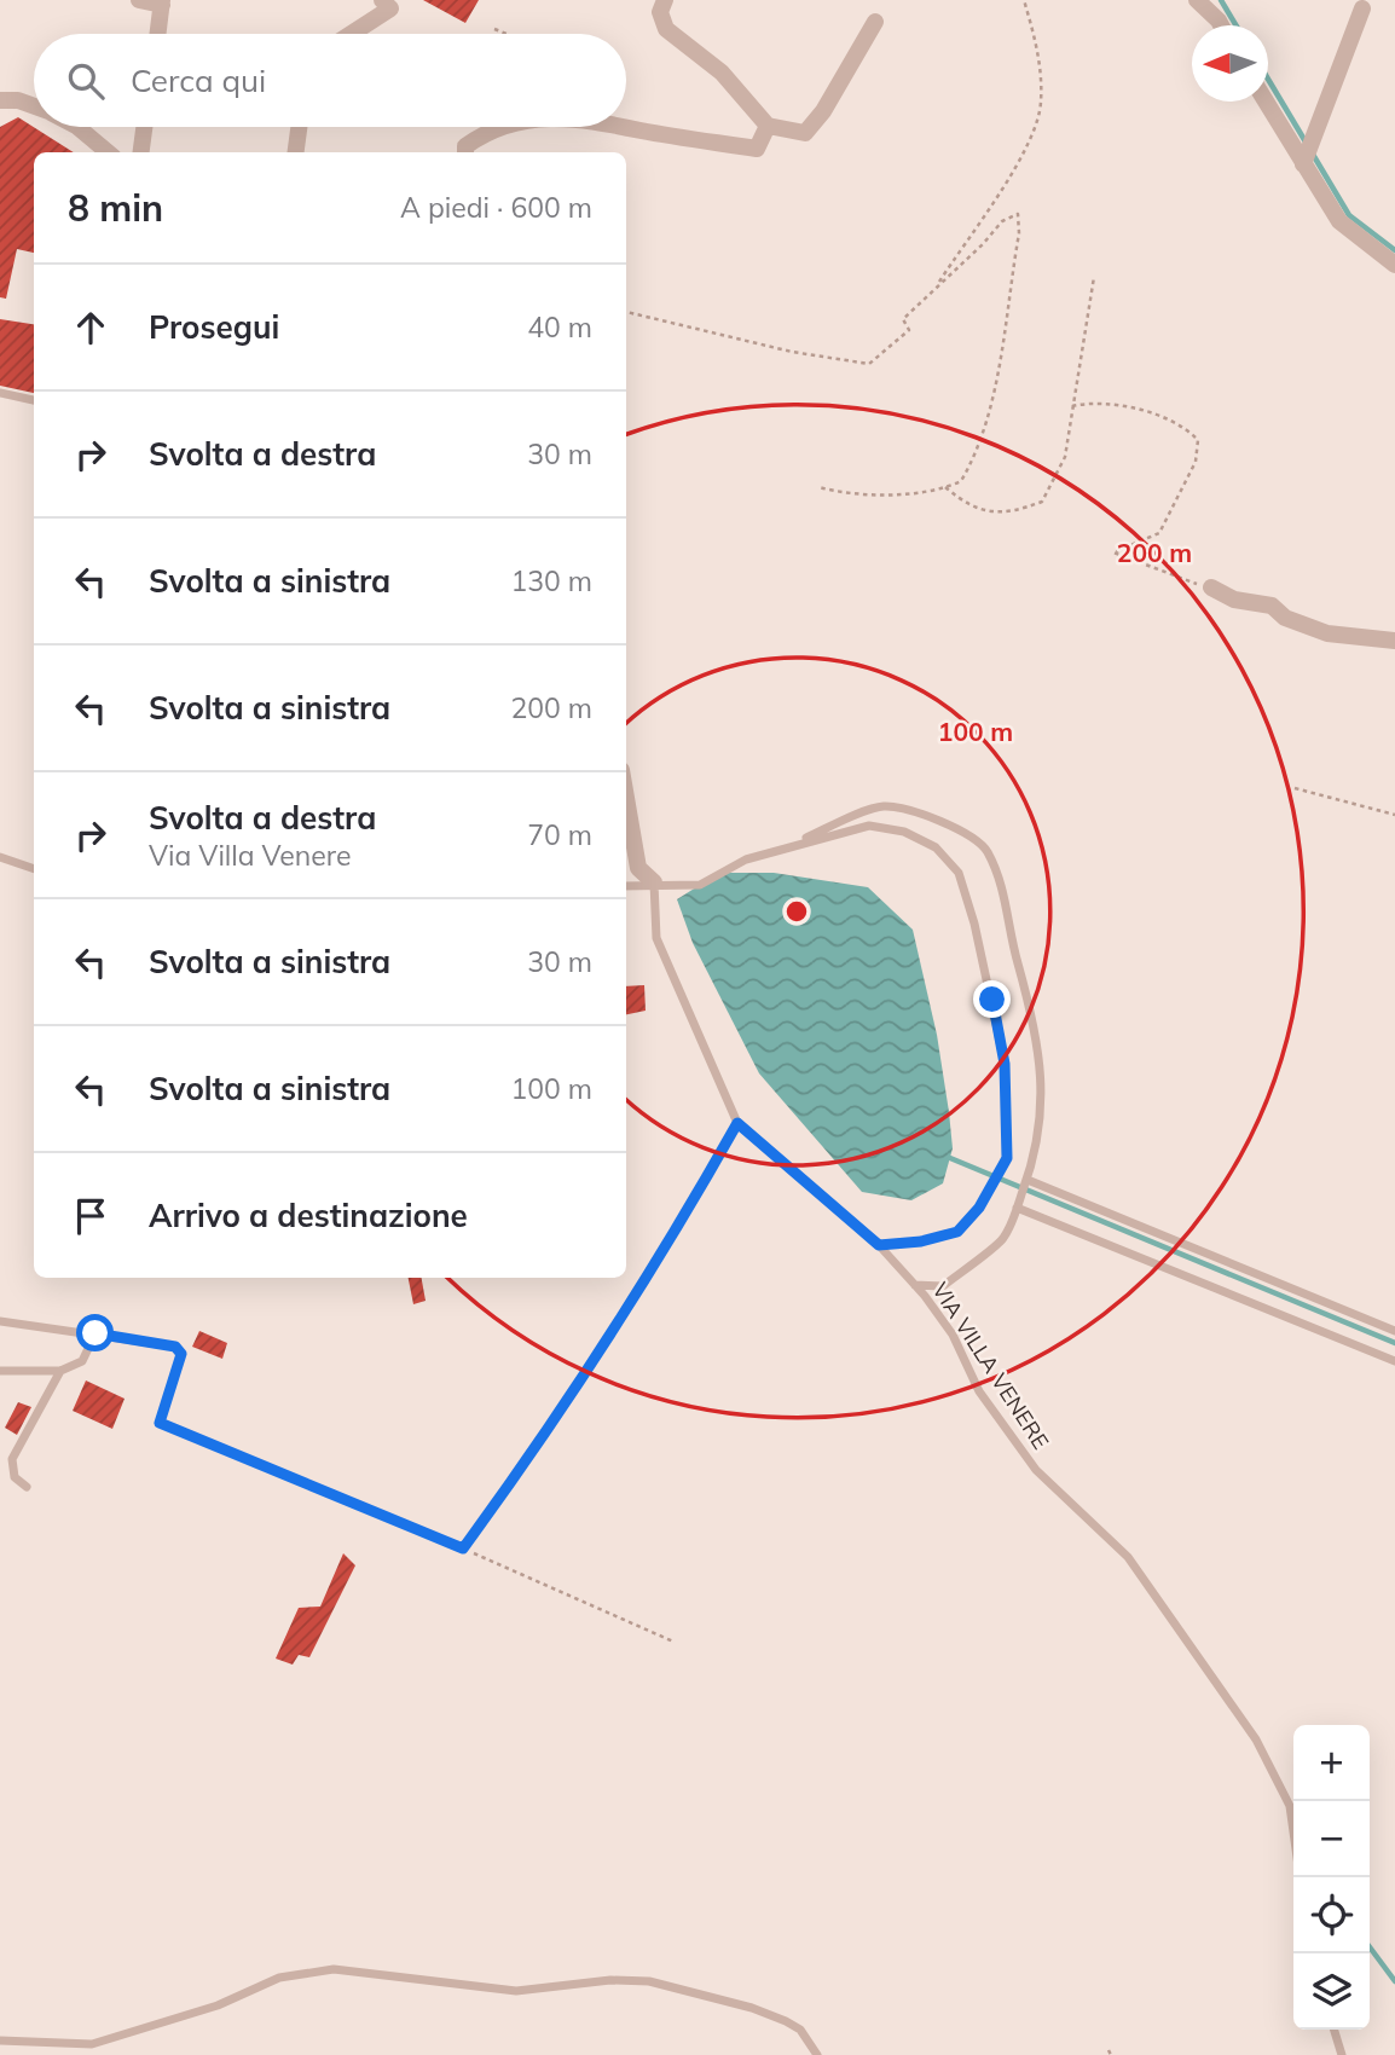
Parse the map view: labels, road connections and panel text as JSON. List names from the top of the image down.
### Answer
{
  "streets": {
    "lane": ["VIA VILLA VENERE"]
  },
  "north": "left",
  "page": {
    "search": "Cerca qui",
    "heading": ["8 min", "A piedi · 600 m"],
    "list": [
      ["Prosegui", "40 m"],
      ["Svolta a destra", "30 m"],
      ["Svolta a sinistra", "130 m"],
      ["Svolta a sinistra", "200 m"],
      ["Svolta a destra", "Via Villa Venere", "70 m"],
      ["Svolta a sinistra", "30 m"],
      ["Svolta a sinistra", "100 m"],
      "Arrivo a destinazione"
    ],
    "map_buttons": ["+", "−"]
  },
  "rings": ["200 m", "100 m"]
}
